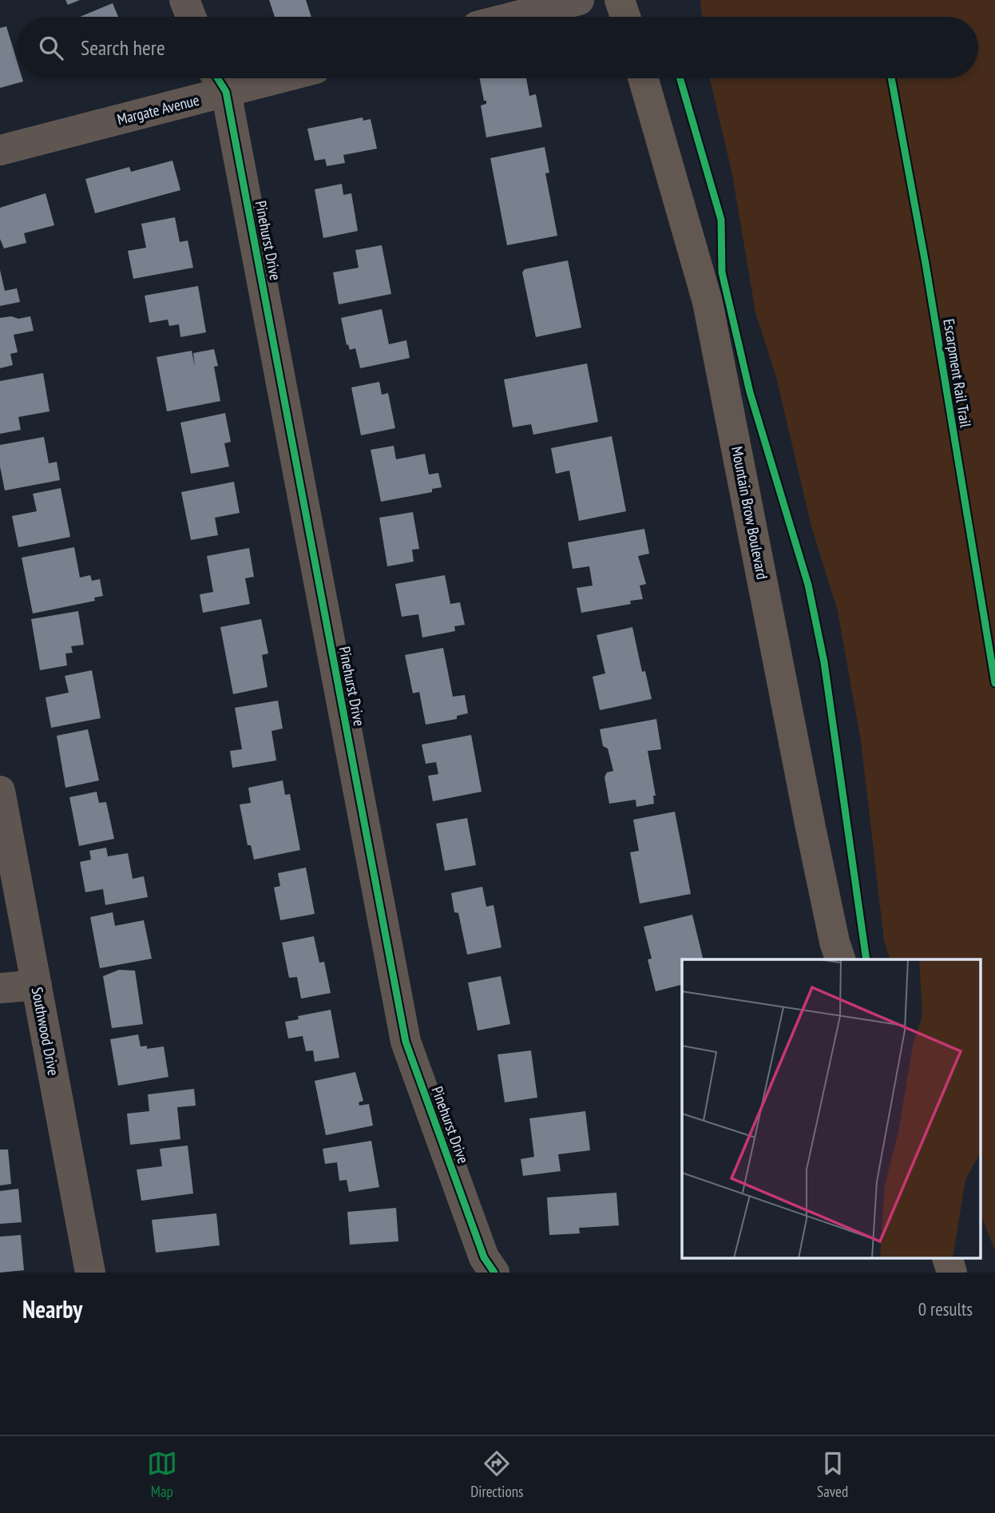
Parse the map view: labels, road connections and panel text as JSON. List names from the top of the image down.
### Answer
{
  "streets": {
    "main road": ["Mountain Brow Boulevard"],
    "street": ["Margate Avenue", "Pinehurst Drive", "Southwood Drive"],
    "cycle path": ["Escarpment Rail Trail"]
  },
  "crossings": [
    ["Margate Avenue", "Pinehurst Drive"]
  ],
  "page": {
    "search": "Search here",
    "heading": ["Nearby", "0 results"],
    "nav": ["Map", "Directions", "Saved"]
  }
}
